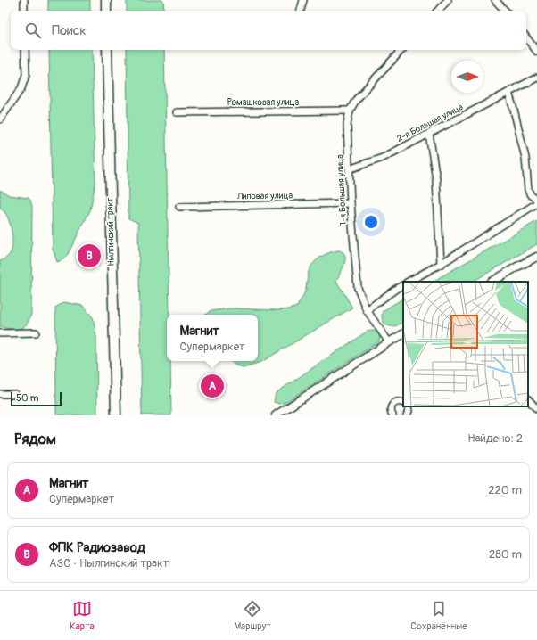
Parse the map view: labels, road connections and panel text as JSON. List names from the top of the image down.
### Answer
{
  "streets": {
    "main road": ["Нылгинский тракт"],
    "street": [
      "Ромашковая улица",
      "2-я Большая улица",
      "1-я Большая улица",
      "Липовая улица"
    ]
  },
  "crossings": [
    ["Ромашковая улица", "1-я Большая улица"],
    ["2-я Большая улица", "1-я Большая улица"],
    ["1-я Большая улица", "Липовая улица"]
  ],
  "scale_bar": "50 m",
  "north": "right",
  "page": {
    "search": "Поиск",
    "pins": ["B", "A"],
    "popup": ["Магнит", "Супермаркет"],
    "scale": "50 m",
    "heading": ["Рядом", "Найдено: 2"],
    "list": [
      {
        "mark": "A",
        "name": "Магнит",
        "note": "Супермаркет",
        "value": "220 m"
      },
      {
        "mark": "B",
        "name": "ФПК Радиозавод",
        "note": "АЗС · Нылгинский тракт",
        "value": "280 m"
      }
    ],
    "nav": ["Карта", "Маршрут", "Сохранённые"]
  }
}
